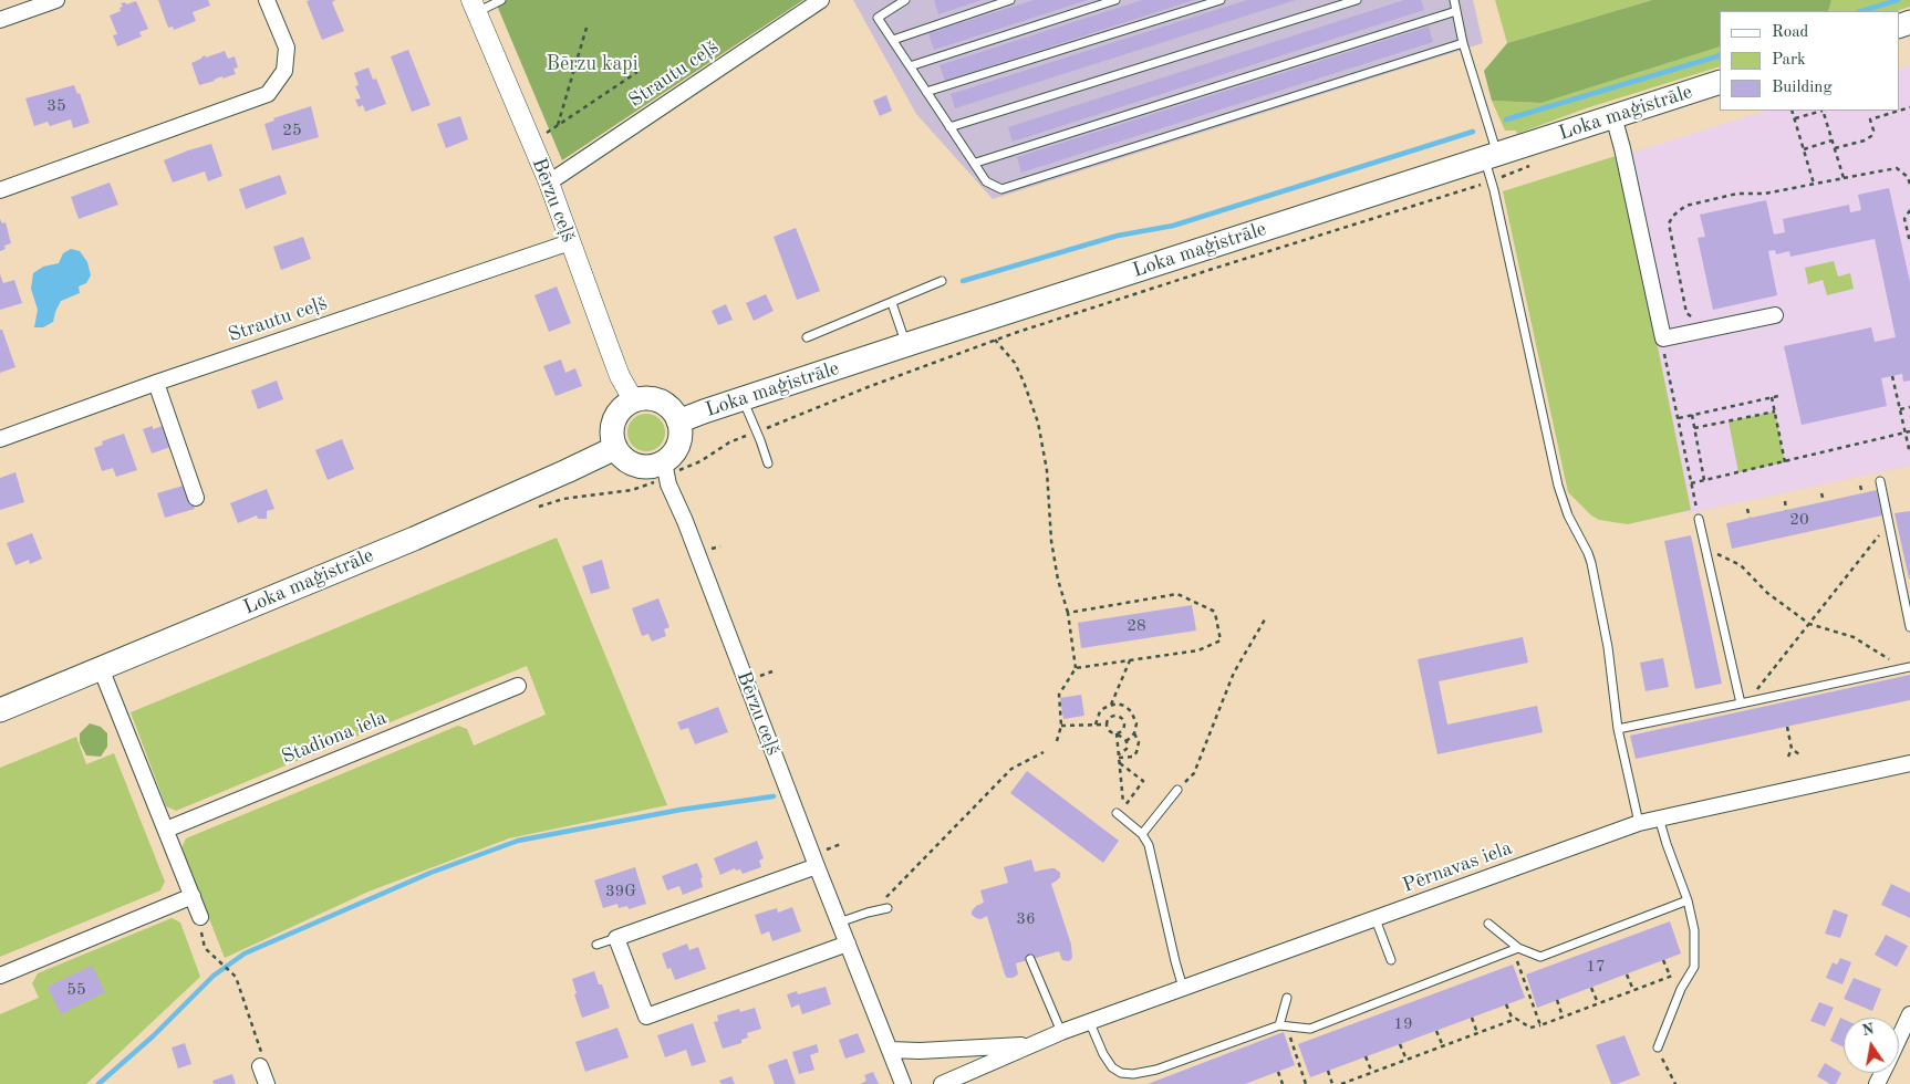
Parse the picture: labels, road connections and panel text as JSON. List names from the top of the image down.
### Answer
{
  "streets": {
    "main road": ["Loka maģistrāle"],
    "street": [
      "Strautu ceļš",
      "Bērzu ceļš",
      "Stadiona iela",
      "Pērnavas iela"
    ]
  },
  "crossings": [
    ["Strautu ceļš", "Bērzu ceļš"],
    ["Loka maģistrāle", "Bērzu ceļš"]
  ],
  "parks": ["Bērzu kapi"],
  "house_numbers": [
    "35",
    "25",
    "20",
    "28",
    "39G",
    "36",
    "17",
    "55",
    "19"
  ],
  "legend": ["Road", "Park", "Building"],
  "north": "top"
}
